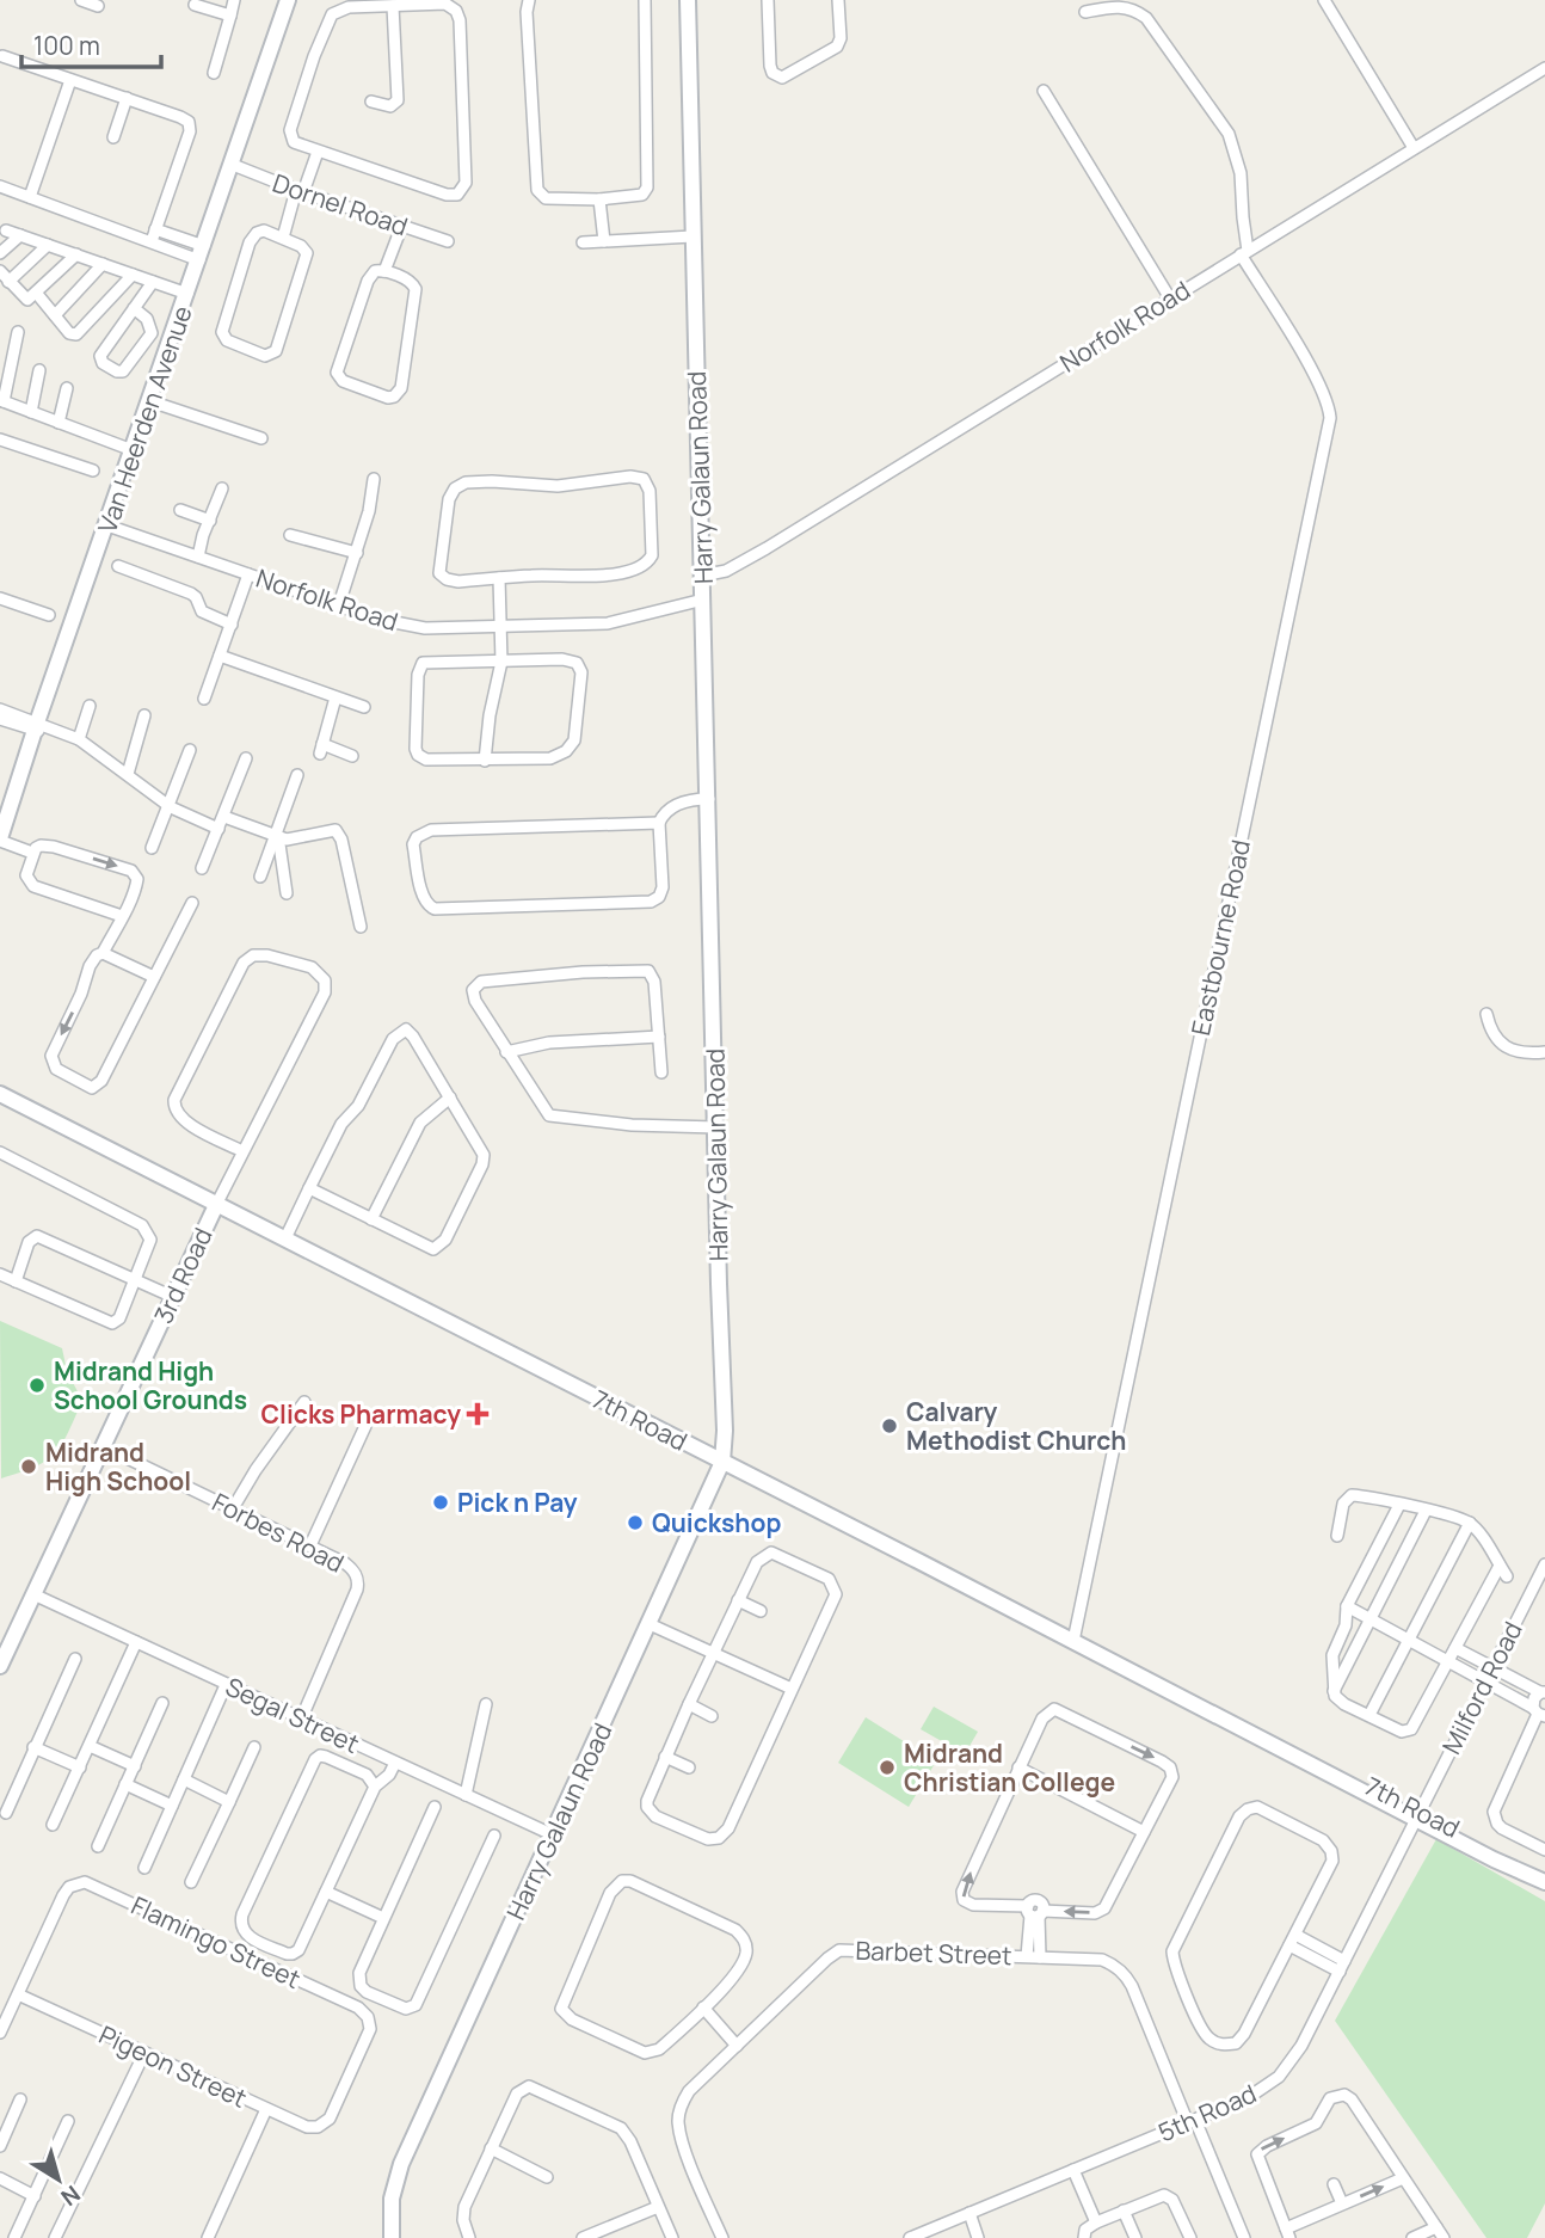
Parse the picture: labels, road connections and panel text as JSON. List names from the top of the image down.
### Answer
{
  "streets": {
    "street": [
      "Dornel Road",
      "Norfolk Road",
      "Van Heerden Avenue",
      "Harry Galaun Road",
      "Eastbourne Road",
      "3rd Road",
      "7th Road",
      "Forbes Road",
      "Milford Road",
      "Segal Street",
      "Flamingo Street",
      "Barbet Street",
      "Pigeon Street",
      "5th Road"
    ]
  },
  "crossings": [
    ["Dornel Road", "Van Heerden Avenue"],
    ["Norfolk Road", "Van Heerden Avenue"],
    ["Norfolk Road", "Harry Galaun Road"],
    ["Norfolk Road", "Eastbourne Road"],
    ["Harry Galaun Road", "7th Road"],
    ["Harry Galaun Road", "Segal Street"],
    ["Eastbourne Road", "7th Road"],
    ["3rd Road", "7th Road"],
    ["3rd Road", "Forbes Road"],
    ["3rd Road", "Segal Street"],
    ["7th Road", "Milford Road"],
    ["7th Road", "5th Road"],
    ["Forbes Road", "Segal Street"],
    ["Milford Road", "5th Road"],
    ["Flamingo Street", "Pigeon Street"],
    ["Barbet Street", "5th Road"]
  ],
  "places": {
    "other": [
      "Midrand High School Grounds",
      "Calvary Methodist Church",
      "Midrand High School",
      "Pick n Pay",
      "Quickshop",
      "Midrand Christian College"
    ],
    "health": ["Clicks Pharmacy"]
  },
  "scale_bar": "100 m",
  "north": "bottom right"
}
